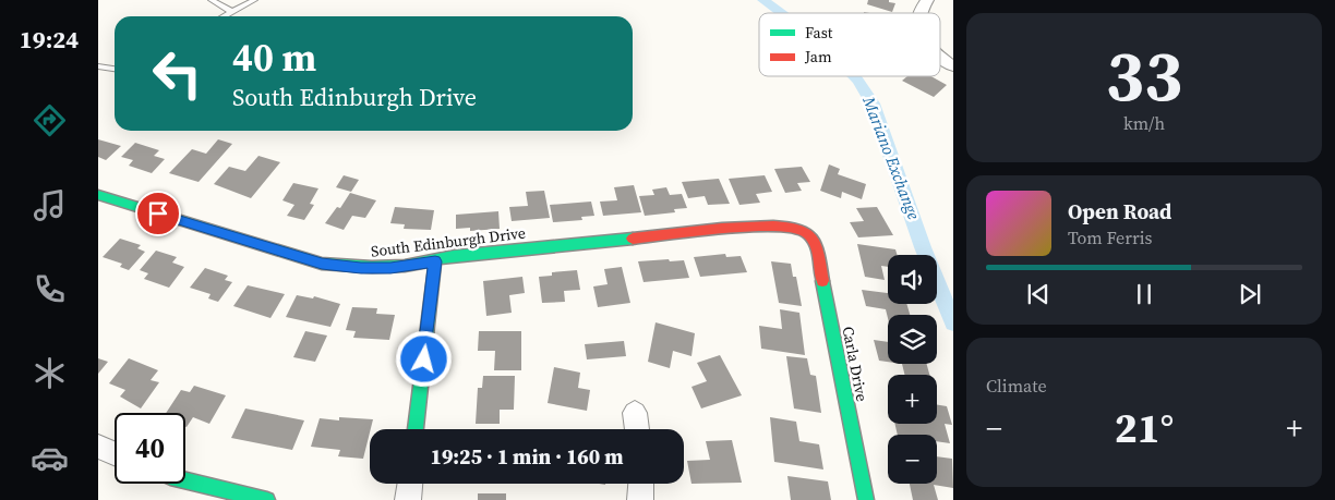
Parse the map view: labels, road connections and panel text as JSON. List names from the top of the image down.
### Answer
{
  "streets": {
    "street": ["South Edinburgh Drive", "Carla Drive"]
  },
  "crossings": [
    ["South Edinburgh Drive", "Carla Drive"]
  ],
  "water": ["Mariano Exchange"],
  "legend": ["Fast", "Jam"],
  "page": {
    "tabs": "19:24",
    "tile": [
      ["33", "km/h"],
      "Climate"
    ],
    "turn": ["40 m", "South Edinburgh Drive"],
    "song": ["Open Road", "Tom Ferris"],
    "map_buttons": ["+", "−"],
    "heat": ["−", "21°", "+"],
    "limit": "40",
    "trip": "19:25 · 1 min · 160 m"
  }
}
